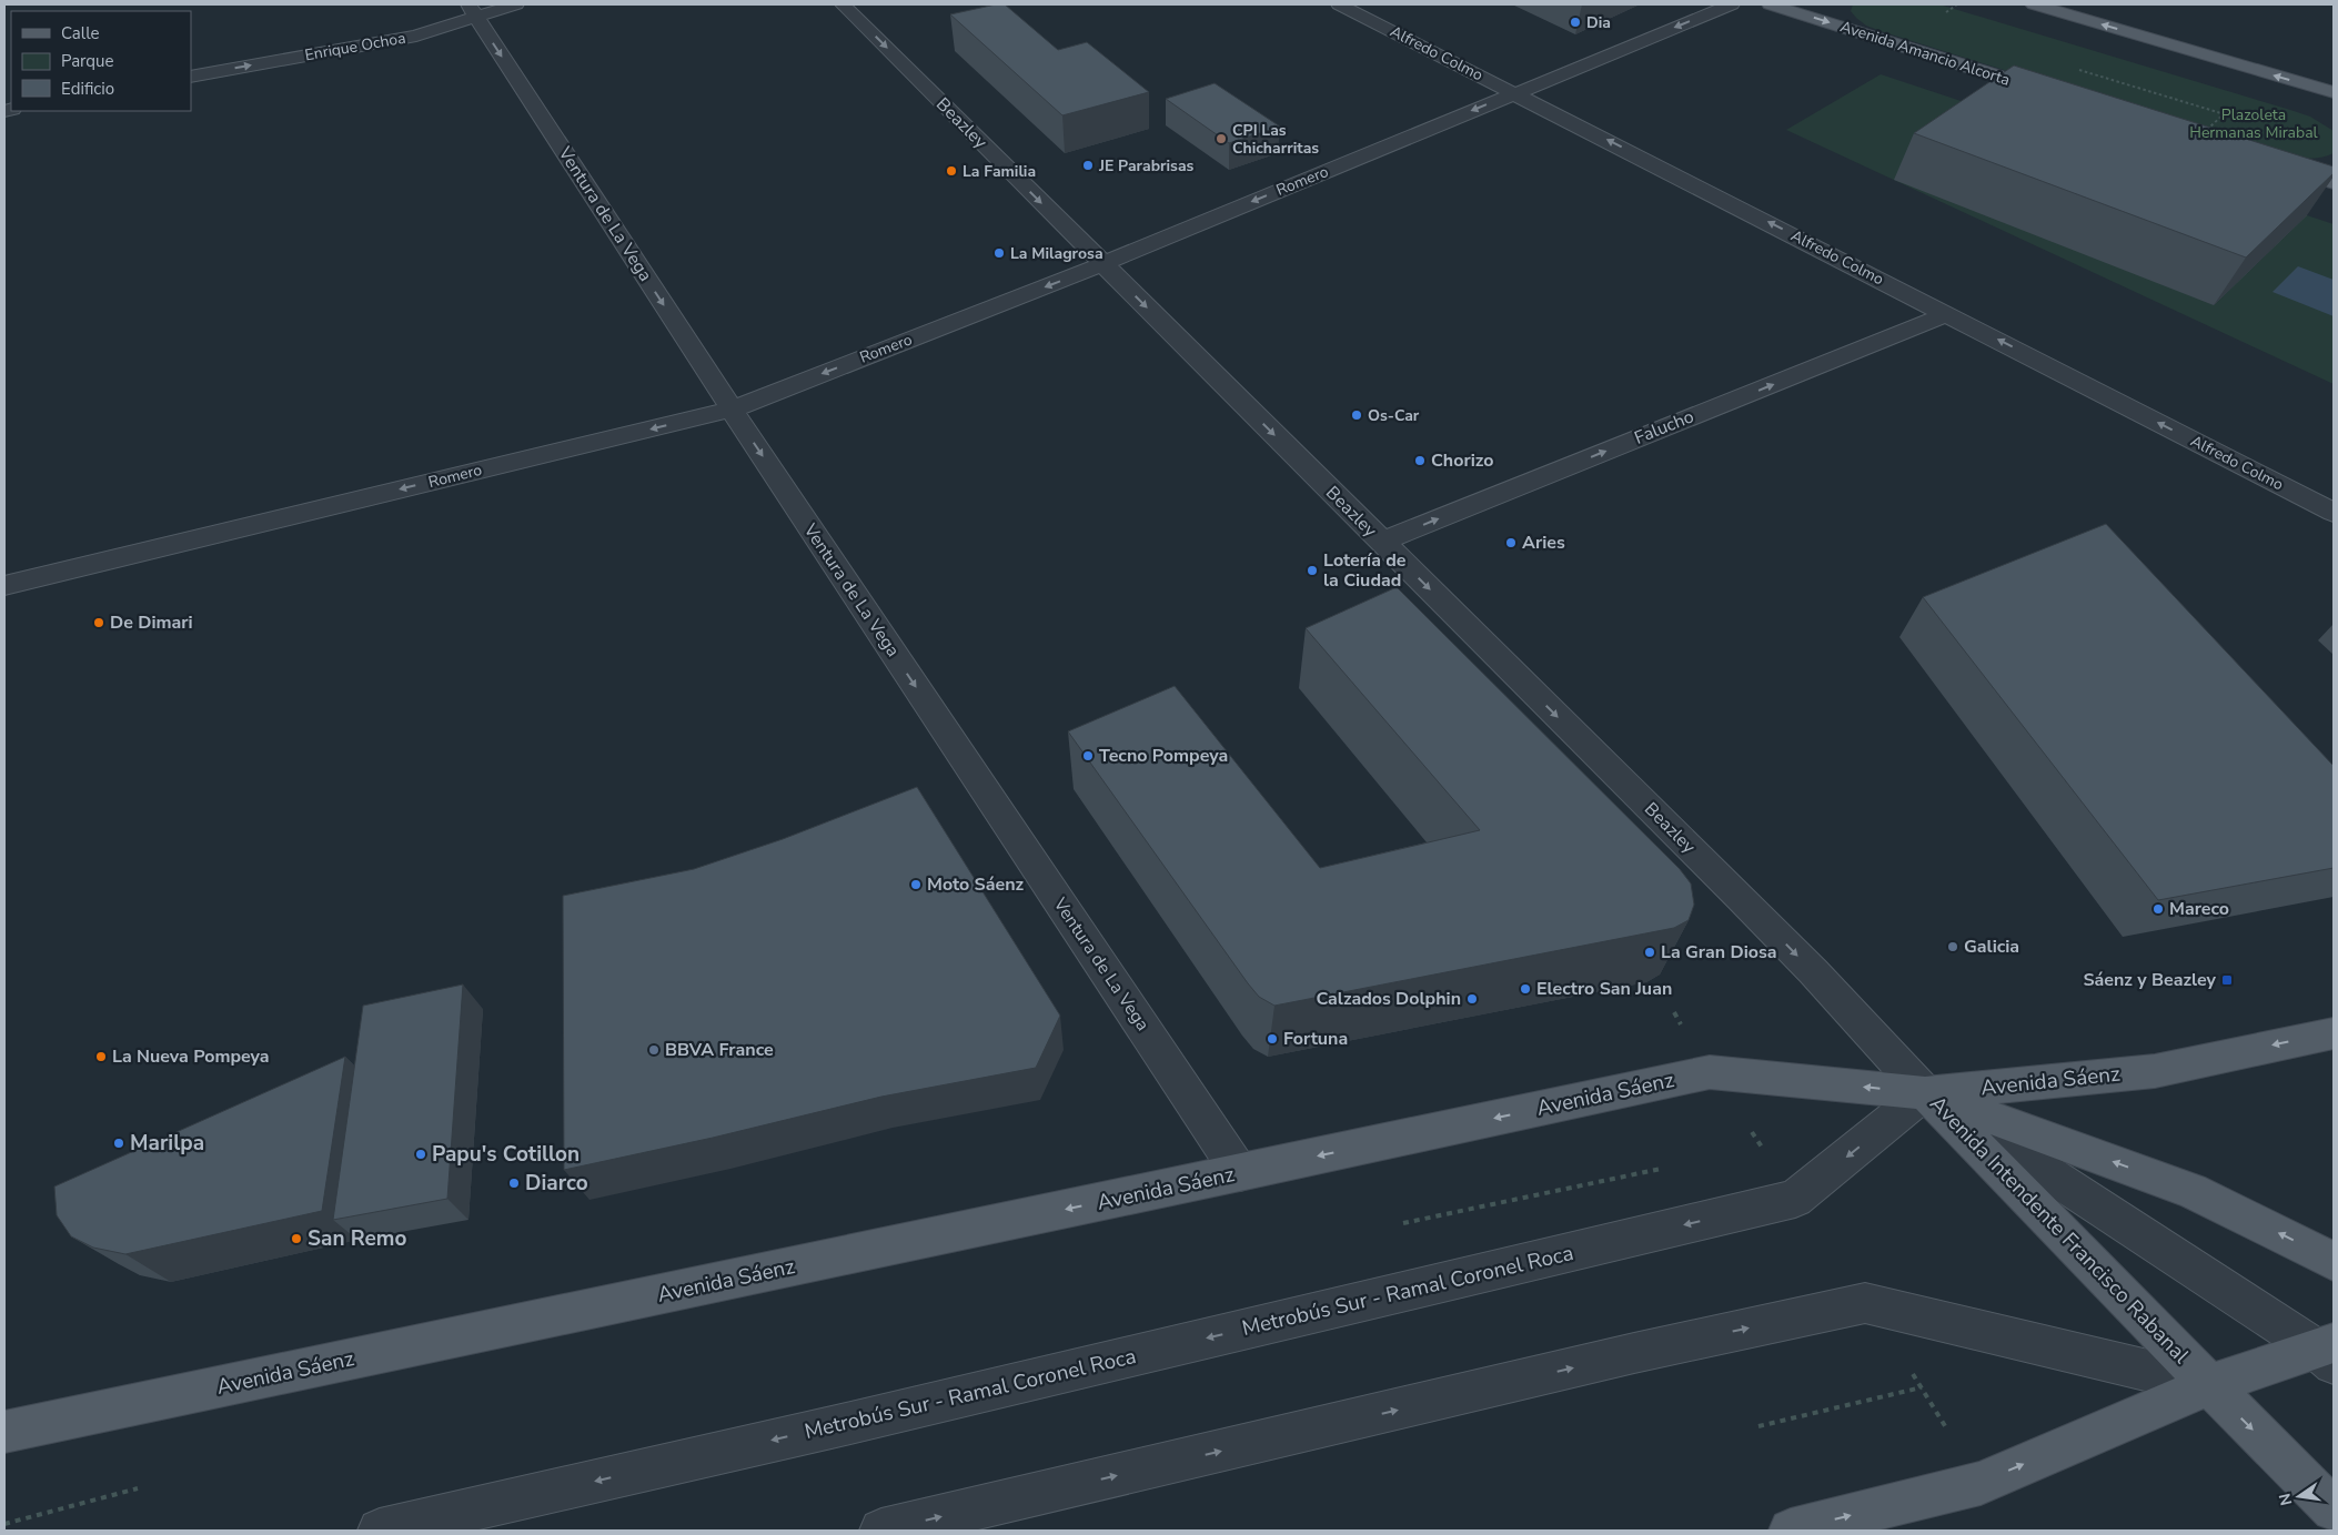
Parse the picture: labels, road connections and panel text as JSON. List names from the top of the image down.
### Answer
{
  "streets": {
    "main road": ["Avenida Amancio Alcorta", "Avenida Sáenz", "Avenida Intendente Francisco Rabanal"],
    "street": [
      "Enrique Ochoa",
      "Alfredo Colmo",
      "Beazley",
      "Romero",
      "Ventura de La Vega",
      "Falucho",
      "Metrobús Sur - Ramal Coronel Roca"
    ]
  },
  "crossings": [
    ["Enrique Ochoa", "Ventura de La Vega"],
    ["Alfredo Colmo", "Romero"],
    ["Alfredo Colmo", "Falucho"],
    ["Beazley", "Romero"],
    ["Beazley", "Falucho"],
    ["Beazley", "Avenida Sáenz"],
    ["Beazley", "Avenida Intendente Francisco Rabanal"],
    ["Beazley", "Metrobús Sur - Ramal Coronel Roca"],
    ["Romero", "Ventura de La Vega"],
    ["Ventura de La Vega", "Avenida Sáenz"],
    ["Avenida Sáenz", "Avenida Intendente Francisco Rabanal"],
    ["Avenida Sáenz", "Metrobús Sur - Ramal Coronel Roca"],
    ["Avenida Intendente Francisco Rabanal", "Metrobús Sur - Ramal Coronel Roca"]
  ],
  "one_way": [
    "Enrique Ochoa",
    "Alfredo Colmo",
    "Avenida Amancio Alcorta",
    "Beazley",
    "Romero",
    "Ventura de La Vega",
    "Falucho",
    "Avenida Sáenz"
  ],
  "parks": ["Plazoleta Hermanas Mirabal"],
  "places": {
    "other": [
      "Dia",
      "CPI Las Chicharritas",
      "JE Parabrisas",
      "La Familia",
      "La Milagrosa",
      "Os-Car",
      "Chorizo",
      "Aries",
      "Lotería de la Ciudad",
      "De Dimari",
      "Tecno Pompeya",
      "Moto Sáenz",
      "Mareco",
      "Galicia",
      "La Gran Diosa",
      "Electro San Juan",
      "Calzados Dolphin",
      "Fortuna",
      "BBVA France",
      "La Nueva Pompeya",
      "Marilpa",
      "Papu's Cotillon",
      "Diarco",
      "San Remo"
    ],
    "transit": ["Sáenz y Beazley"]
  },
  "legend": ["Calle", "Parque", "Edificio"],
  "north": "left"
}
